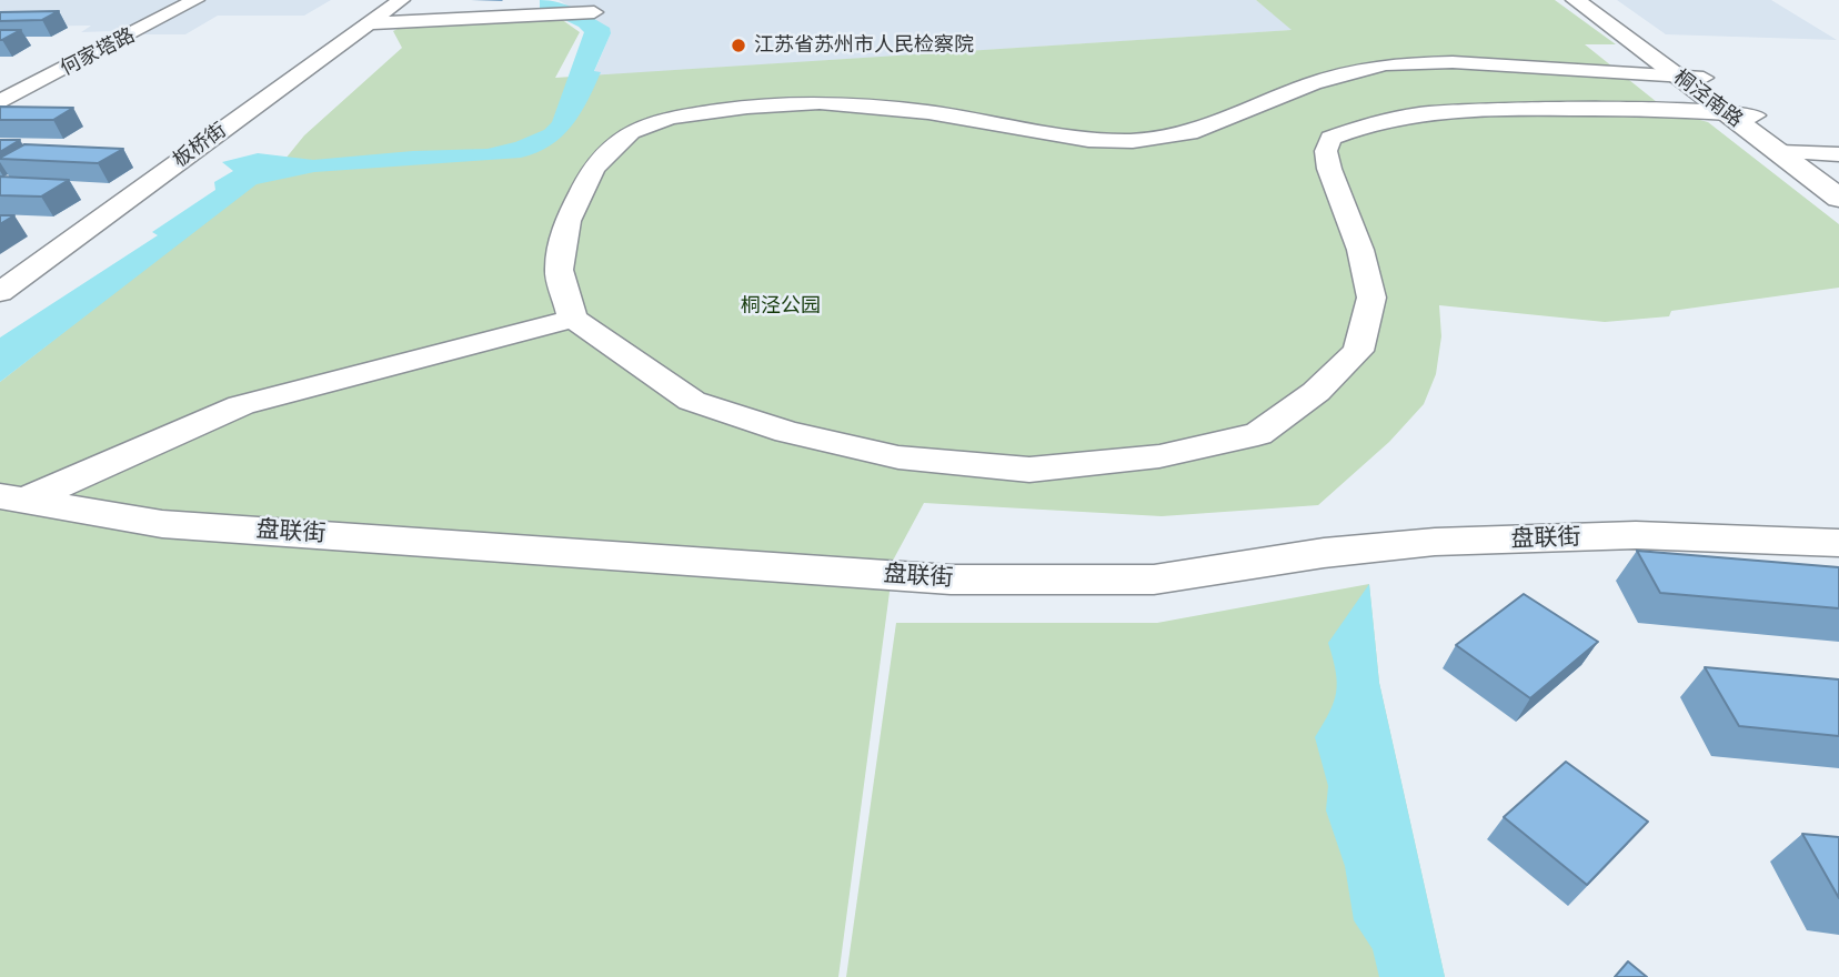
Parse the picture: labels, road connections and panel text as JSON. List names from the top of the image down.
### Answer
{
  "streets": {
    "main road": ["桐泾南路"],
    "street": ["何家塔路", "板桥街", "盘联街"]
  },
  "parks": ["桐泾公园"],
  "places": ["江苏省苏州市人民检察院"]
}
